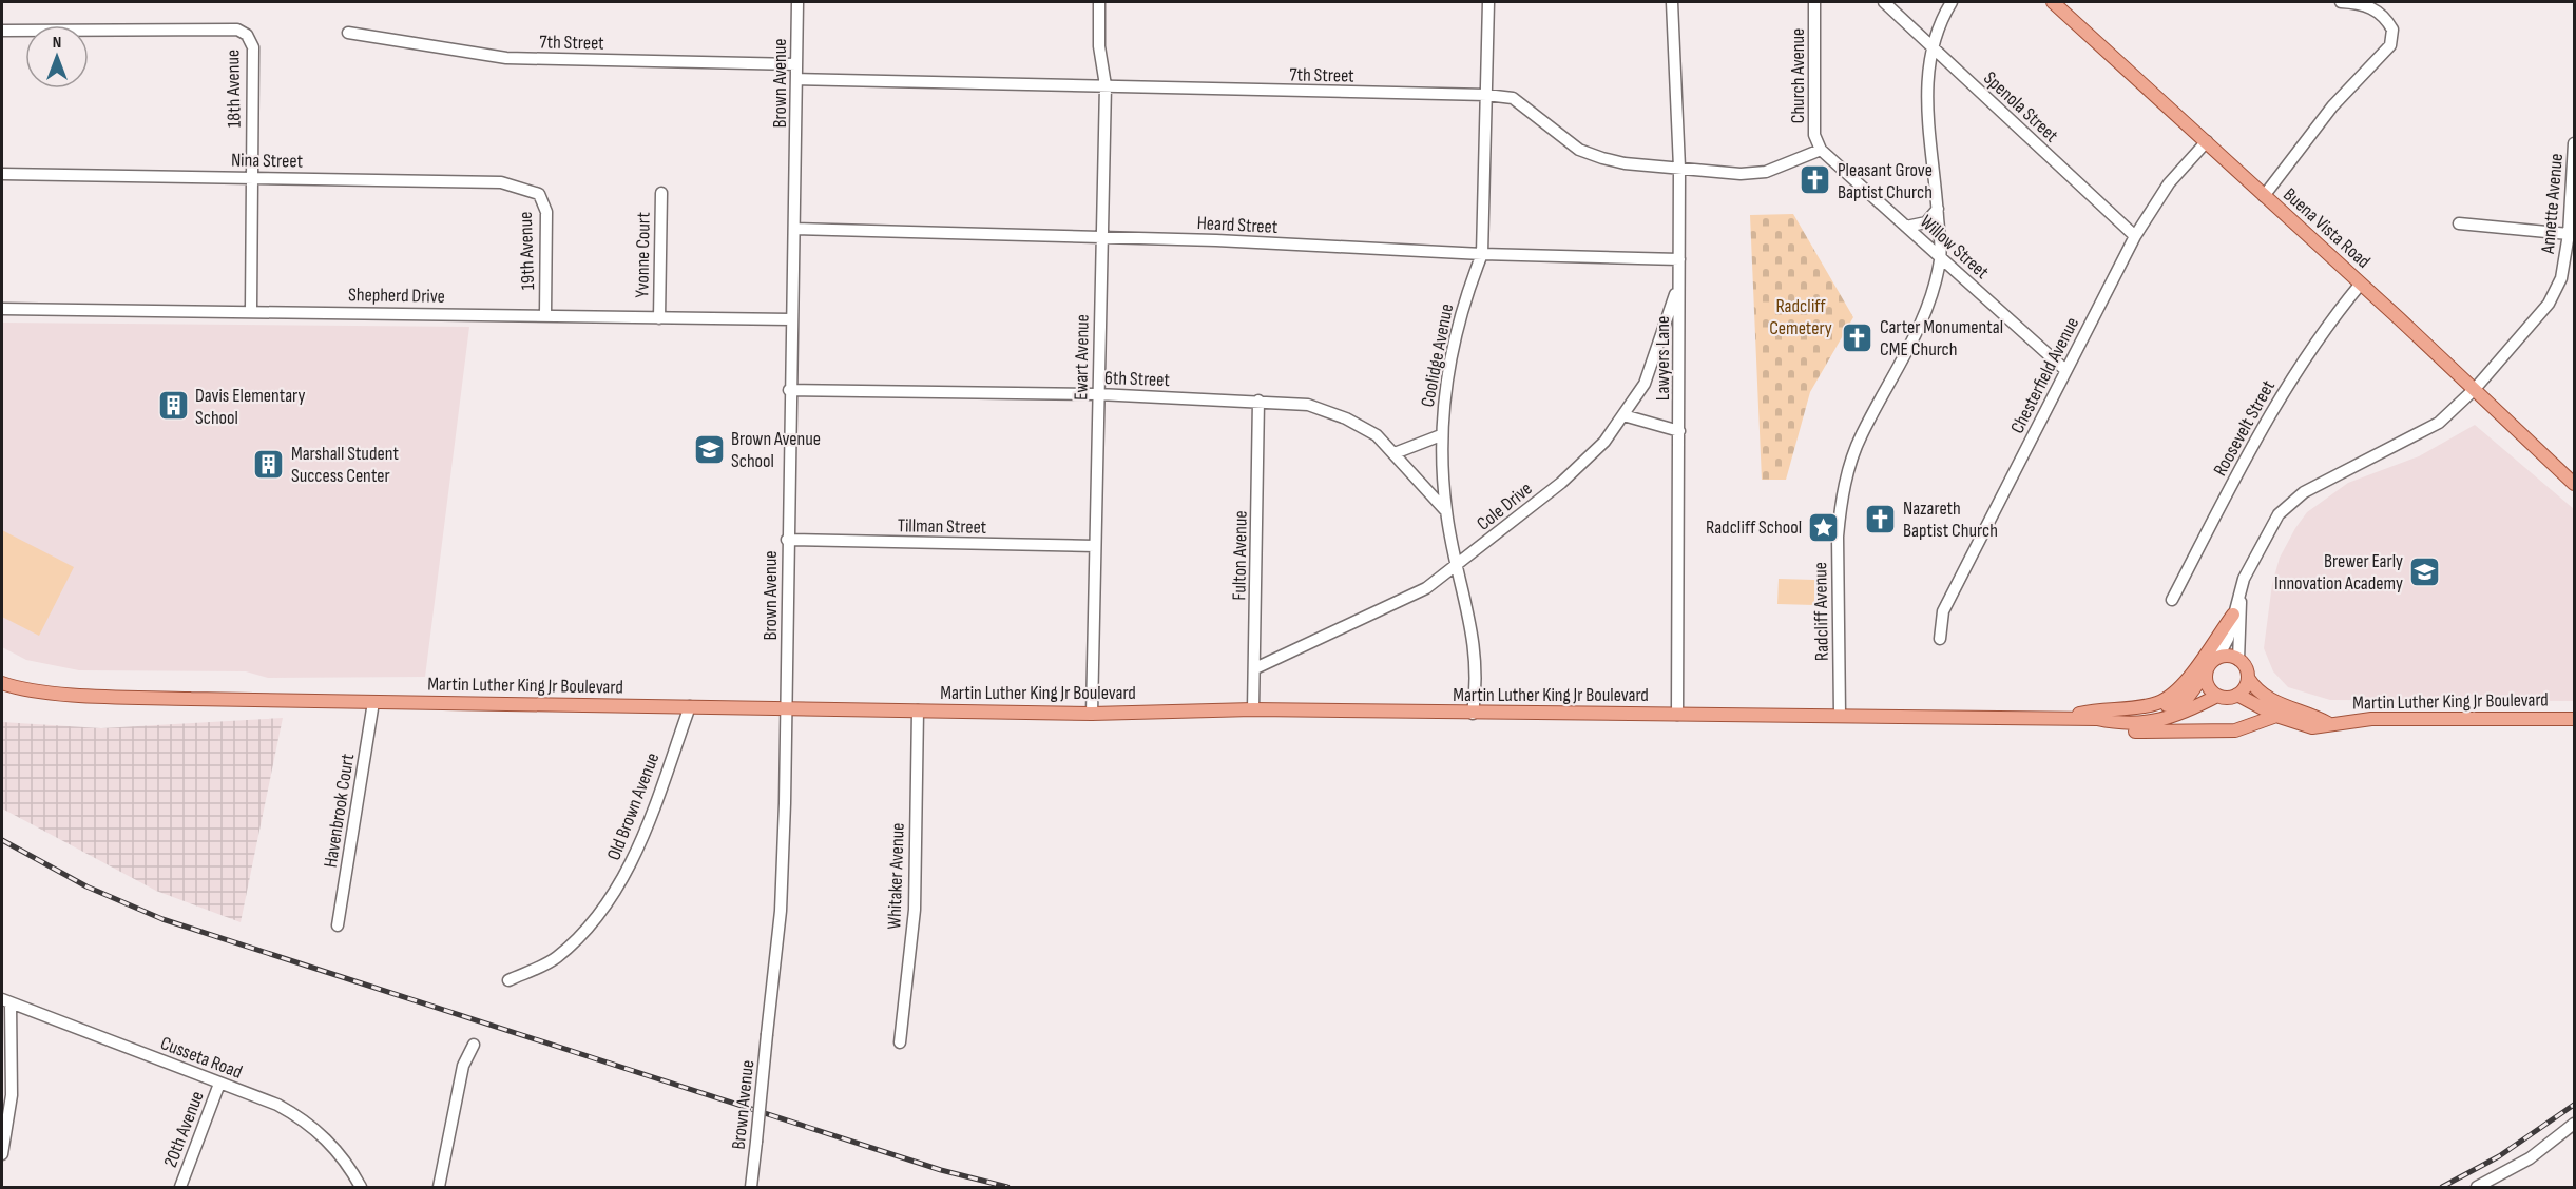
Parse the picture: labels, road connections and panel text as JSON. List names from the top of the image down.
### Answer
{
  "streets": {
    "main road": ["Buena Vista Road", "Martin Luther King Jr Boulevard"],
    "street": [
      "7th Street",
      "Church Avenue",
      "Brown Avenue",
      "18th Avenue",
      "Spenola Street",
      "Nina Street",
      "Annette Avenue",
      "Heard Street",
      "Willow Street",
      "19th Avenue",
      "Yvonne Court",
      "Shepherd Drive",
      "Coolidge Avenue",
      "Ewart Avenue",
      "Lawyers Lane",
      "Chesterfield Avenue",
      "6th Street",
      "Roosevelt Street",
      "Cole Drive",
      "Tillman Street",
      "Fulton Avenue",
      "Radcliff Avenue",
      "Old Brown Avenue",
      "Havenbrook Court",
      "Whitaker Avenue",
      "Cusseta Road",
      "20th Avenue"
    ]
  },
  "crossings": [
    ["7th Street", "Church Avenue"],
    ["7th Street", "Brown Avenue"],
    ["7th Street", "Willow Street"],
    ["7th Street", "Coolidge Avenue"],
    ["7th Street", "Ewart Avenue"],
    ["7th Street", "Lawyers Lane"],
    ["Church Avenue", "Willow Street"],
    ["Brown Avenue", "Heard Street"],
    ["Brown Avenue", "Shepherd Drive"],
    ["Brown Avenue", "6th Street"],
    ["Brown Avenue", "Tillman Street"],
    ["Brown Avenue", "Martin Luther King Jr Boulevard"],
    ["18th Avenue", "Nina Street"],
    ["18th Avenue", "Shepherd Drive"],
    ["Spenola Street", "Chesterfield Avenue"],
    ["Spenola Street", "Radcliff Avenue"],
    ["Nina Street", "19th Avenue"],
    ["Annette Avenue", "Buena Vista Road"],
    ["Heard Street", "Coolidge Avenue"],
    ["Heard Street", "Ewart Avenue"],
    ["Heard Street", "Lawyers Lane"],
    ["Buena Vista Road", "Chesterfield Avenue"],
    ["Buena Vista Road", "Roosevelt Street"],
    ["Willow Street", "Chesterfield Avenue"],
    ["Willow Street", "Radcliff Avenue"],
    ["19th Avenue", "Shepherd Drive"],
    ["Yvonne Court", "Shepherd Drive"],
    ["Coolidge Avenue", "6th Street"],
    ["Coolidge Avenue", "Cole Drive"],
    ["Coolidge Avenue", "Martin Luther King Jr Boulevard"],
    ["Ewart Avenue", "6th Street"],
    ["Ewart Avenue", "Tillman Street"],
    ["Ewart Avenue", "Martin Luther King Jr Boulevard"],
    ["Lawyers Lane", "Cole Drive"],
    ["Lawyers Lane", "Martin Luther King Jr Boulevard"],
    ["6th Street", "Fulton Avenue"],
    ["Cole Drive", "Fulton Avenue"],
    ["Fulton Avenue", "Martin Luther King Jr Boulevard"],
    ["Radcliff Avenue", "Martin Luther King Jr Boulevard"],
    ["Martin Luther King Jr Boulevard", "Old Brown Avenue"],
    ["Martin Luther King Jr Boulevard", "Havenbrook Court"],
    ["Martin Luther King Jr Boulevard", "Whitaker Avenue"],
    ["Cusseta Road", "20th Avenue"]
  ],
  "parks": ["Radcliff Cemetery"],
  "places": {
    "church": ["Pleasant Grove Baptist Church", "Carter Monumental CME Church", "Nazareth Baptist Church"],
    "building": ["Davis Elementary School", "Marshall Student Success Center"],
    "school or university": ["Brown Avenue School", "Brewer Early Innovation Academy"],
    "place": ["Radcliff School"]
  },
  "north": "top"
}
